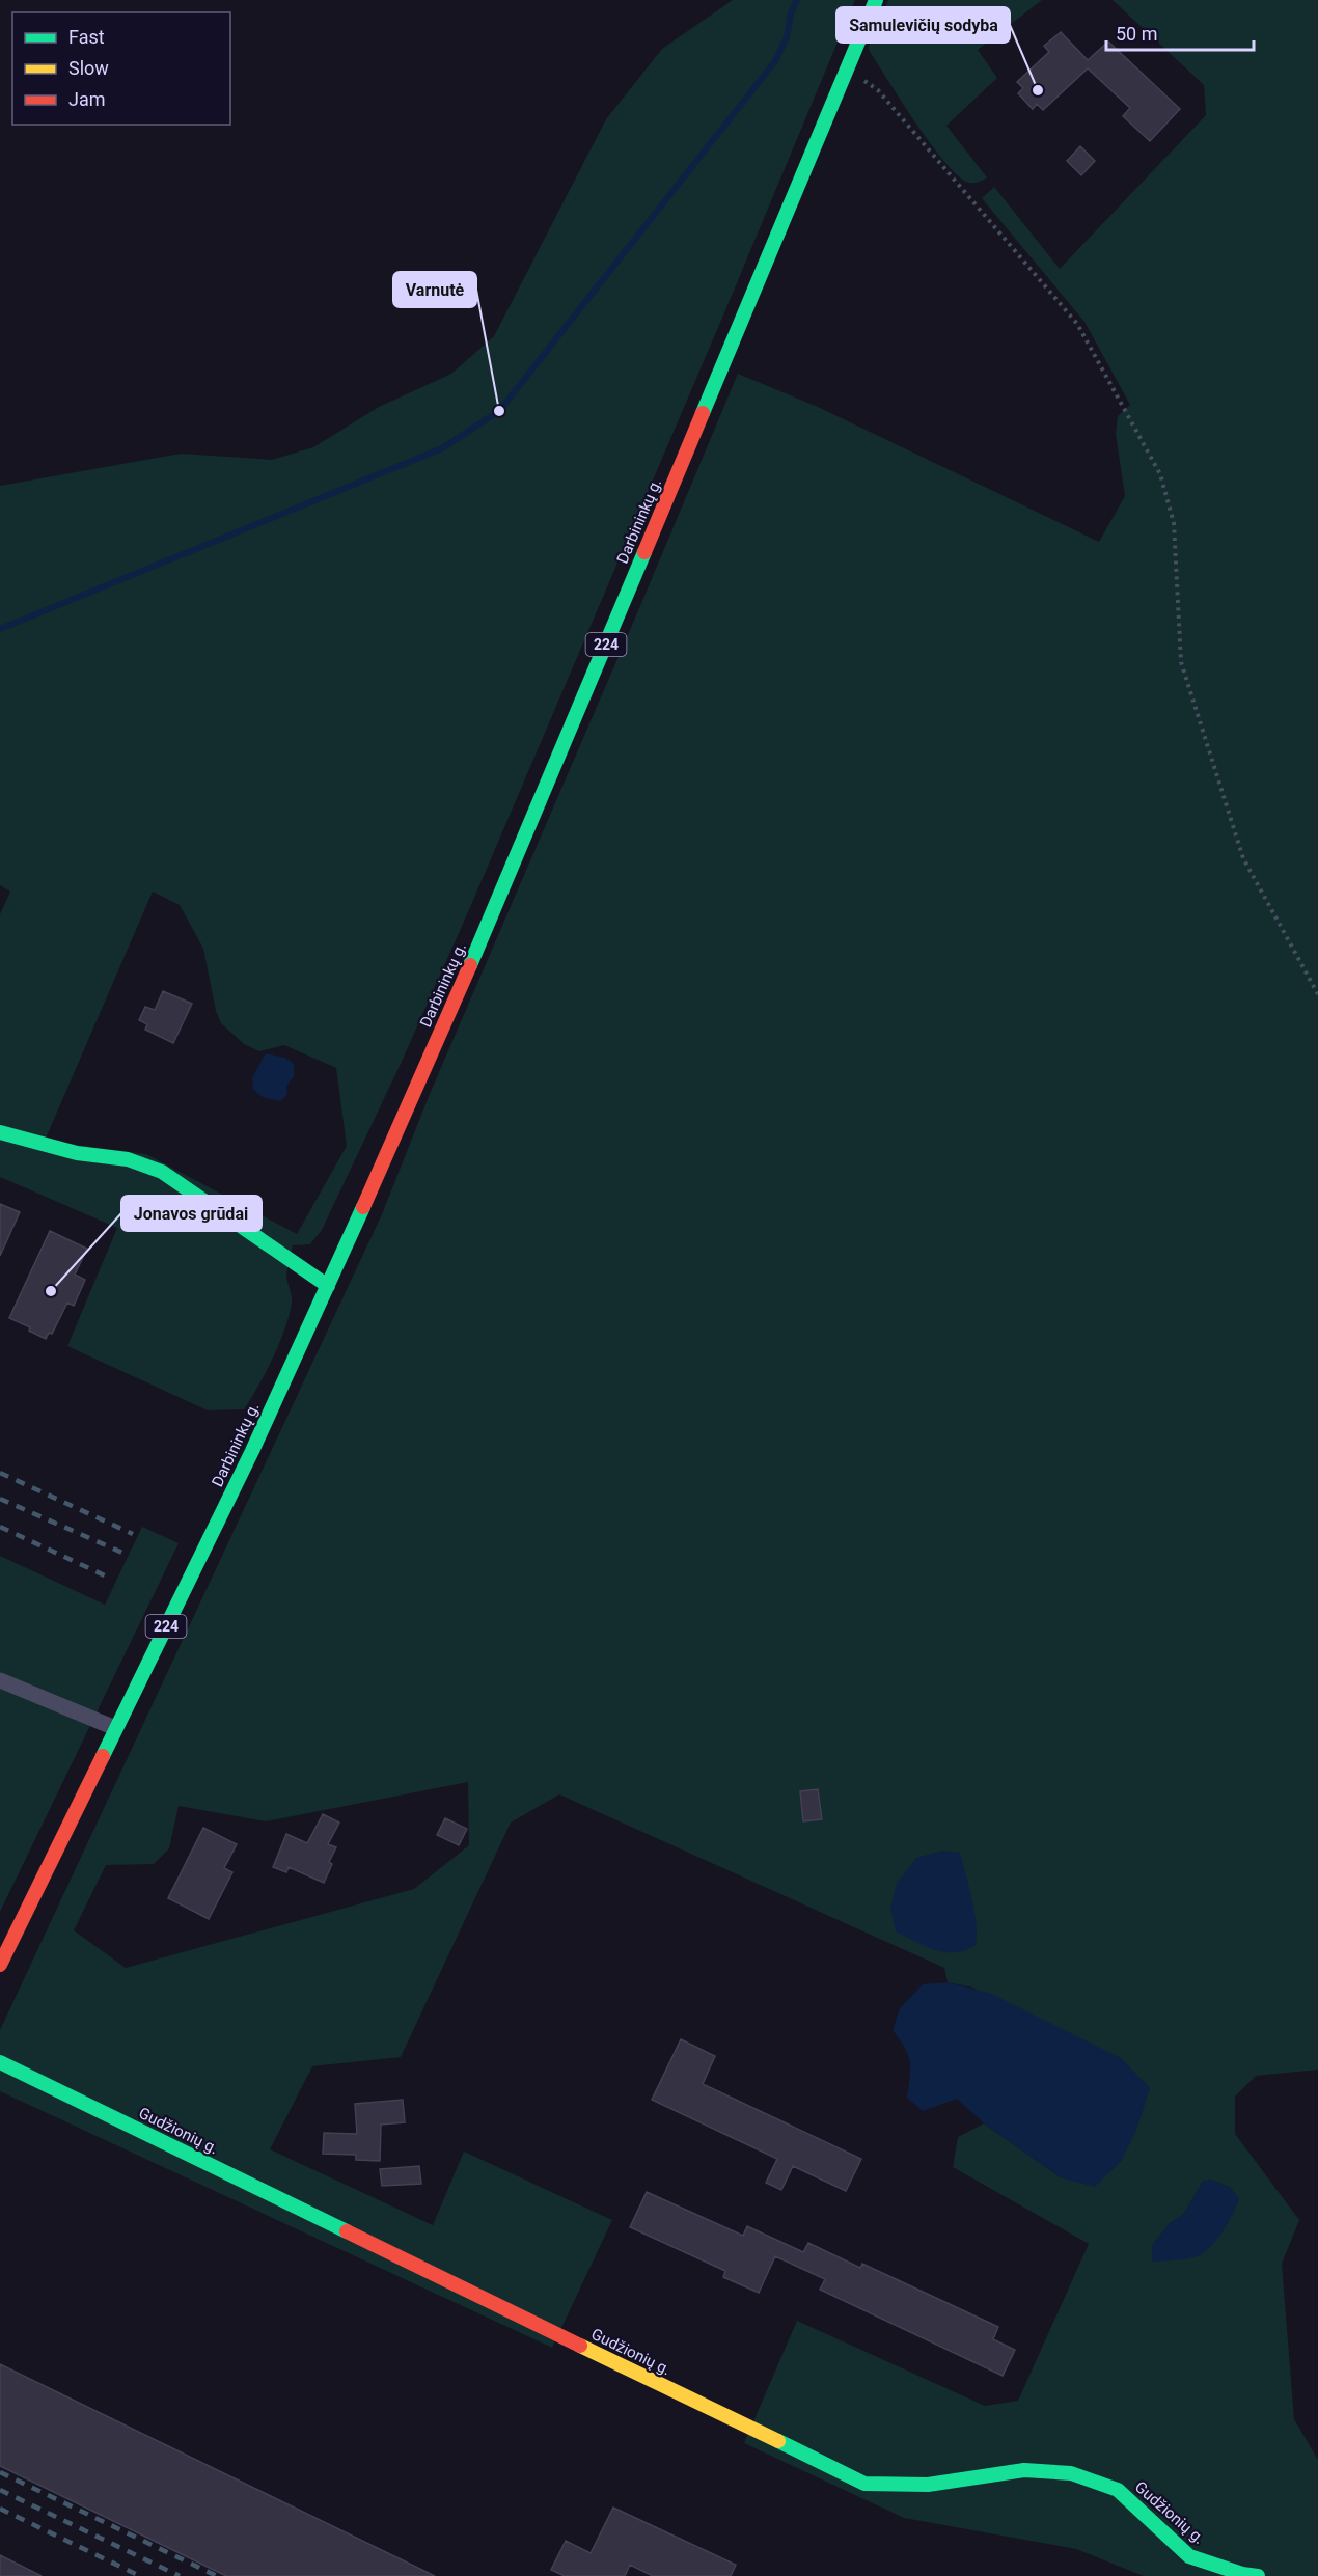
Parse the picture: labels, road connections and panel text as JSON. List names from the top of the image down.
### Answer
{
  "streets": {
    "main road": ["Darbininkų g.", "224", "Gudžionių g."]
  },
  "places": ["Samulevičių sodyba", "Varnutė", "Jonavos grūdai"],
  "legend": ["Fast", "Slow", "Jam"],
  "scale_bar": "50 m"
}
